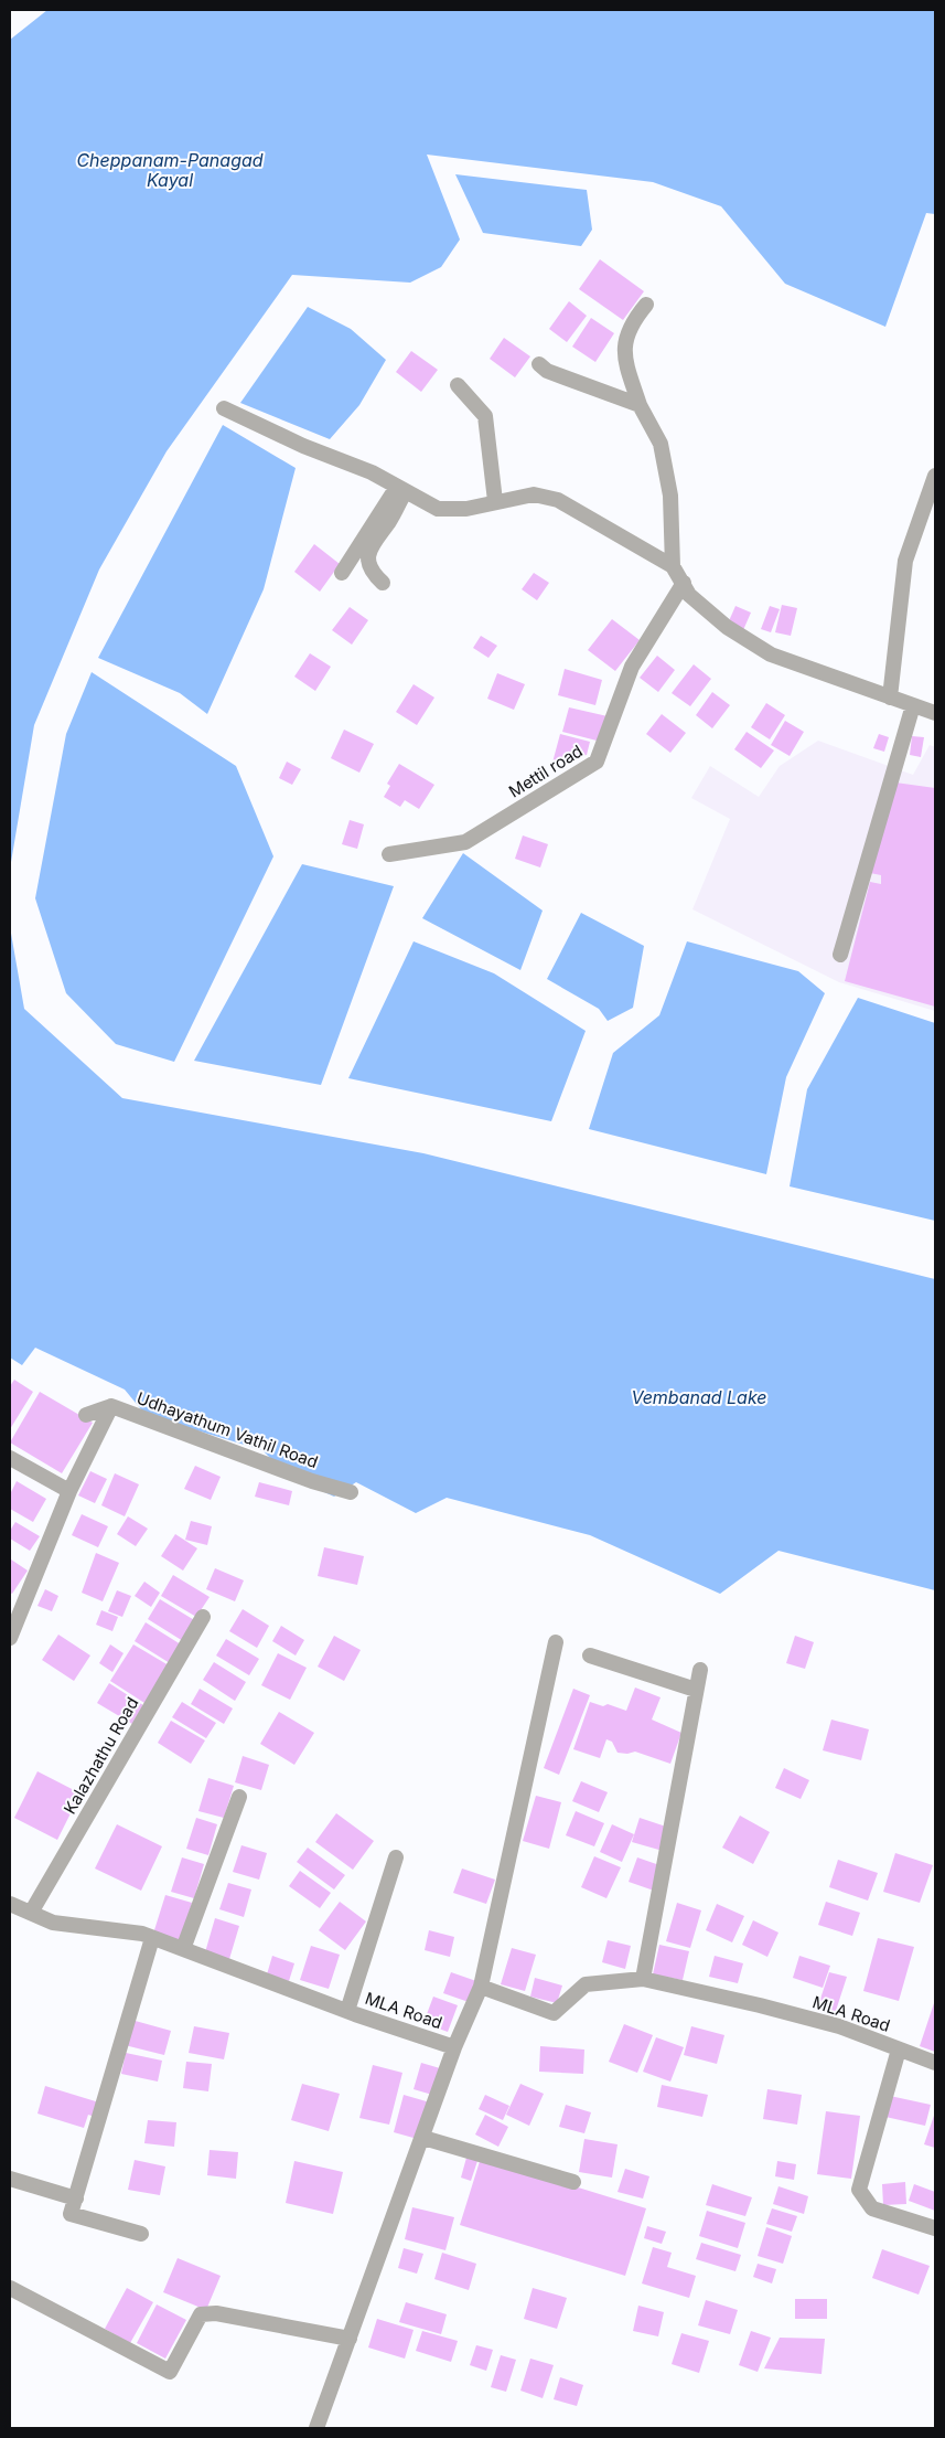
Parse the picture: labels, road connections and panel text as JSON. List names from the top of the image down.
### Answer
{
  "streets": {
    "street": [
      "Mettil road",
      "Udhayathum Vathil Road",
      "Kalazhathu Road",
      "MLA Road"
    ]
  },
  "crossings": [
    ["Kalazhathu Road", "MLA Road"]
  ],
  "water": ["Cheppanam-Panagad Kayal", "Vembanad Lake"]
}
